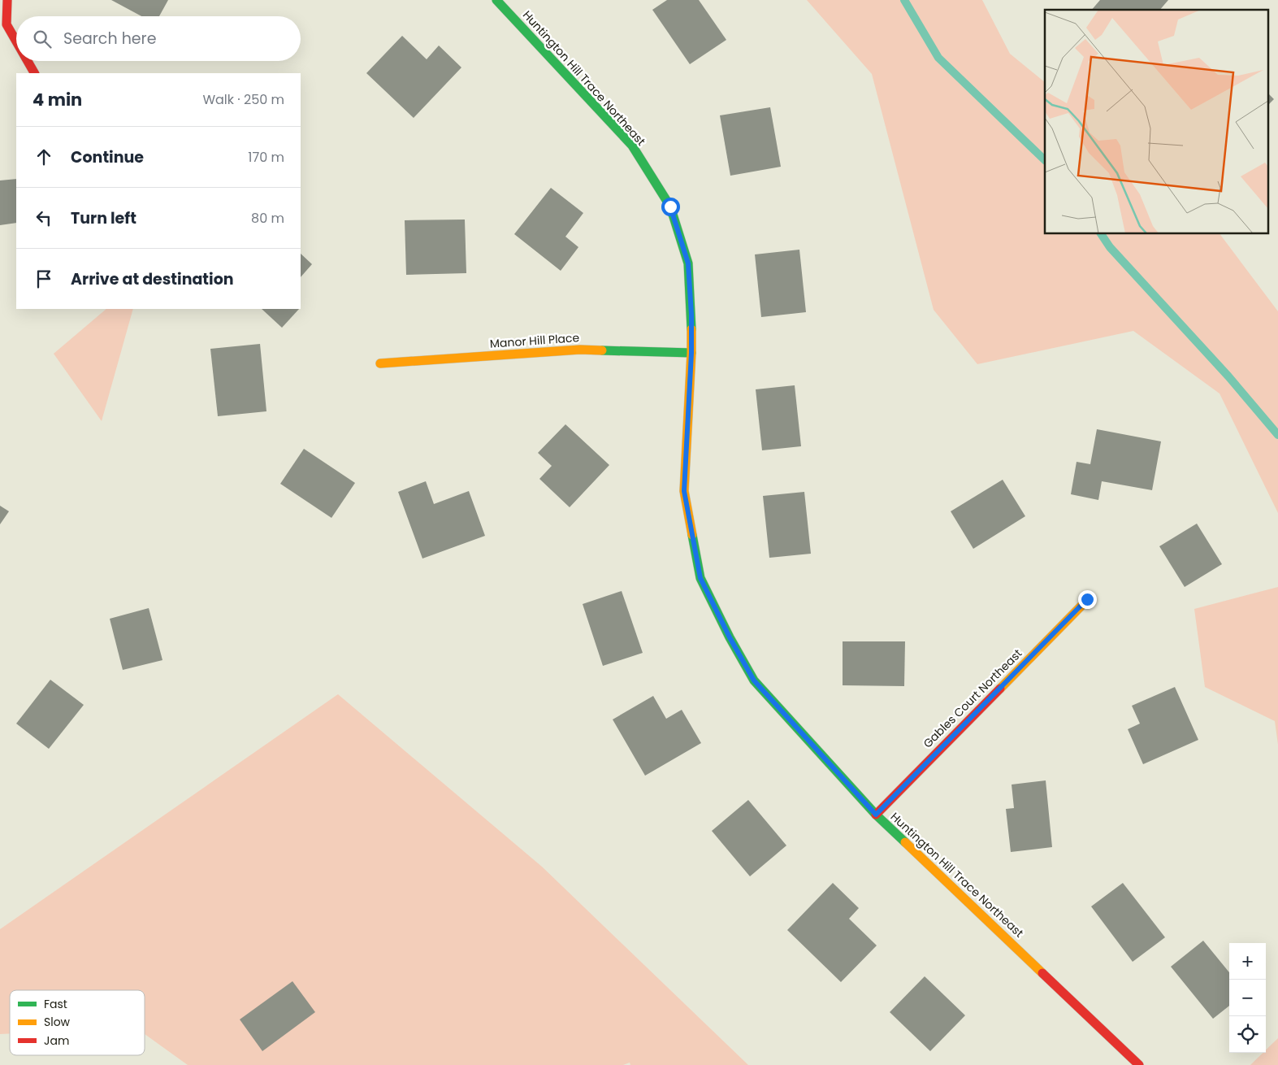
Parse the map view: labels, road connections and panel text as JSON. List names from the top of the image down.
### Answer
{
  "streets": {
    "street": ["Huntington Hill Trace Northeast", "Manor Hill Place", "Gables Court Northeast"]
  },
  "crossings": [
    ["Huntington Hill Trace Northeast", "Manor Hill Place"],
    ["Huntington Hill Trace Northeast", "Gables Court Northeast"]
  ],
  "legend": ["Fast", "Slow", "Jam"],
  "page": {
    "search": "Search here",
    "heading": ["4 min", "Walk · 250 m"],
    "list": [
      ["Continue", "170 m"],
      ["Turn left", "80 m"],
      "Arrive at destination"
    ],
    "map_buttons": ["+", "−"]
  }
}
